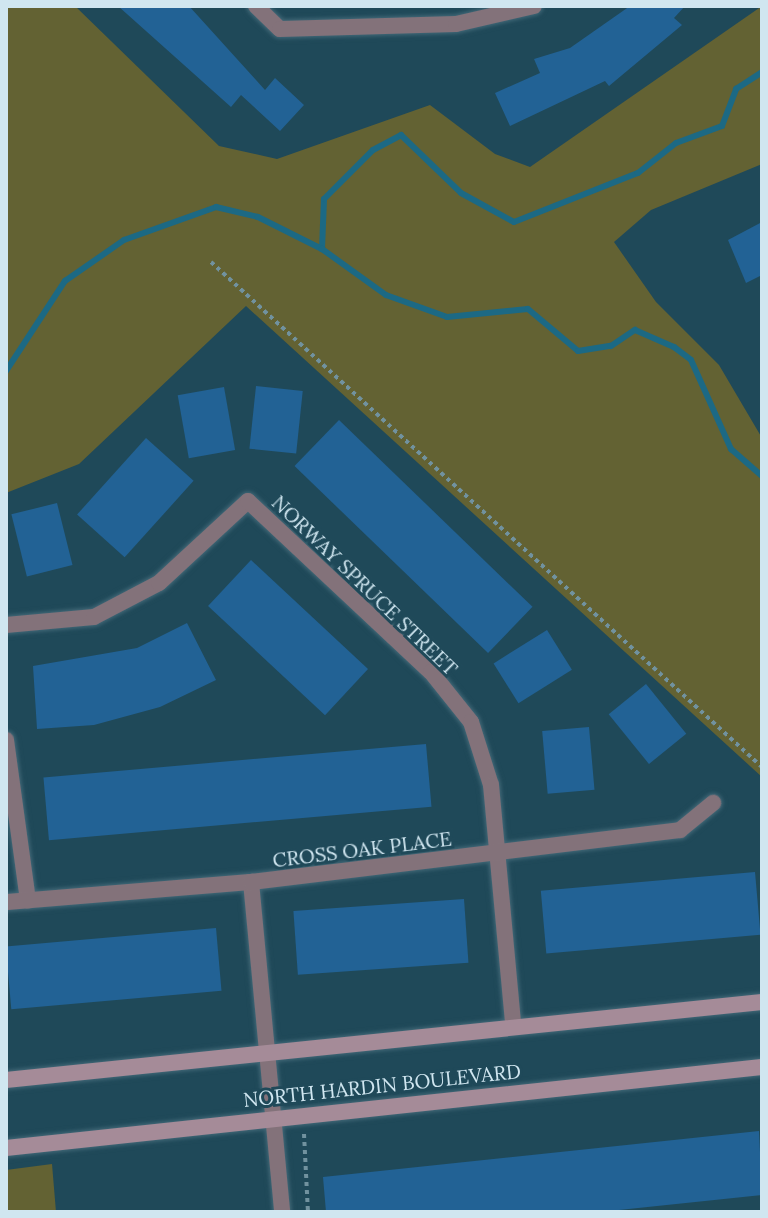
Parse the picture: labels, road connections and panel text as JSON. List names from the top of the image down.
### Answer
{
  "streets": {
    "street": ["NORWAY SPRUCE STREET", "CROSS OAK PLACE", "NORTH HARDIN BOULEVARD"]
  },
  "crossings": [
    ["NORWAY SPRUCE STREET", "CROSS OAK PLACE"]
  ]
}
